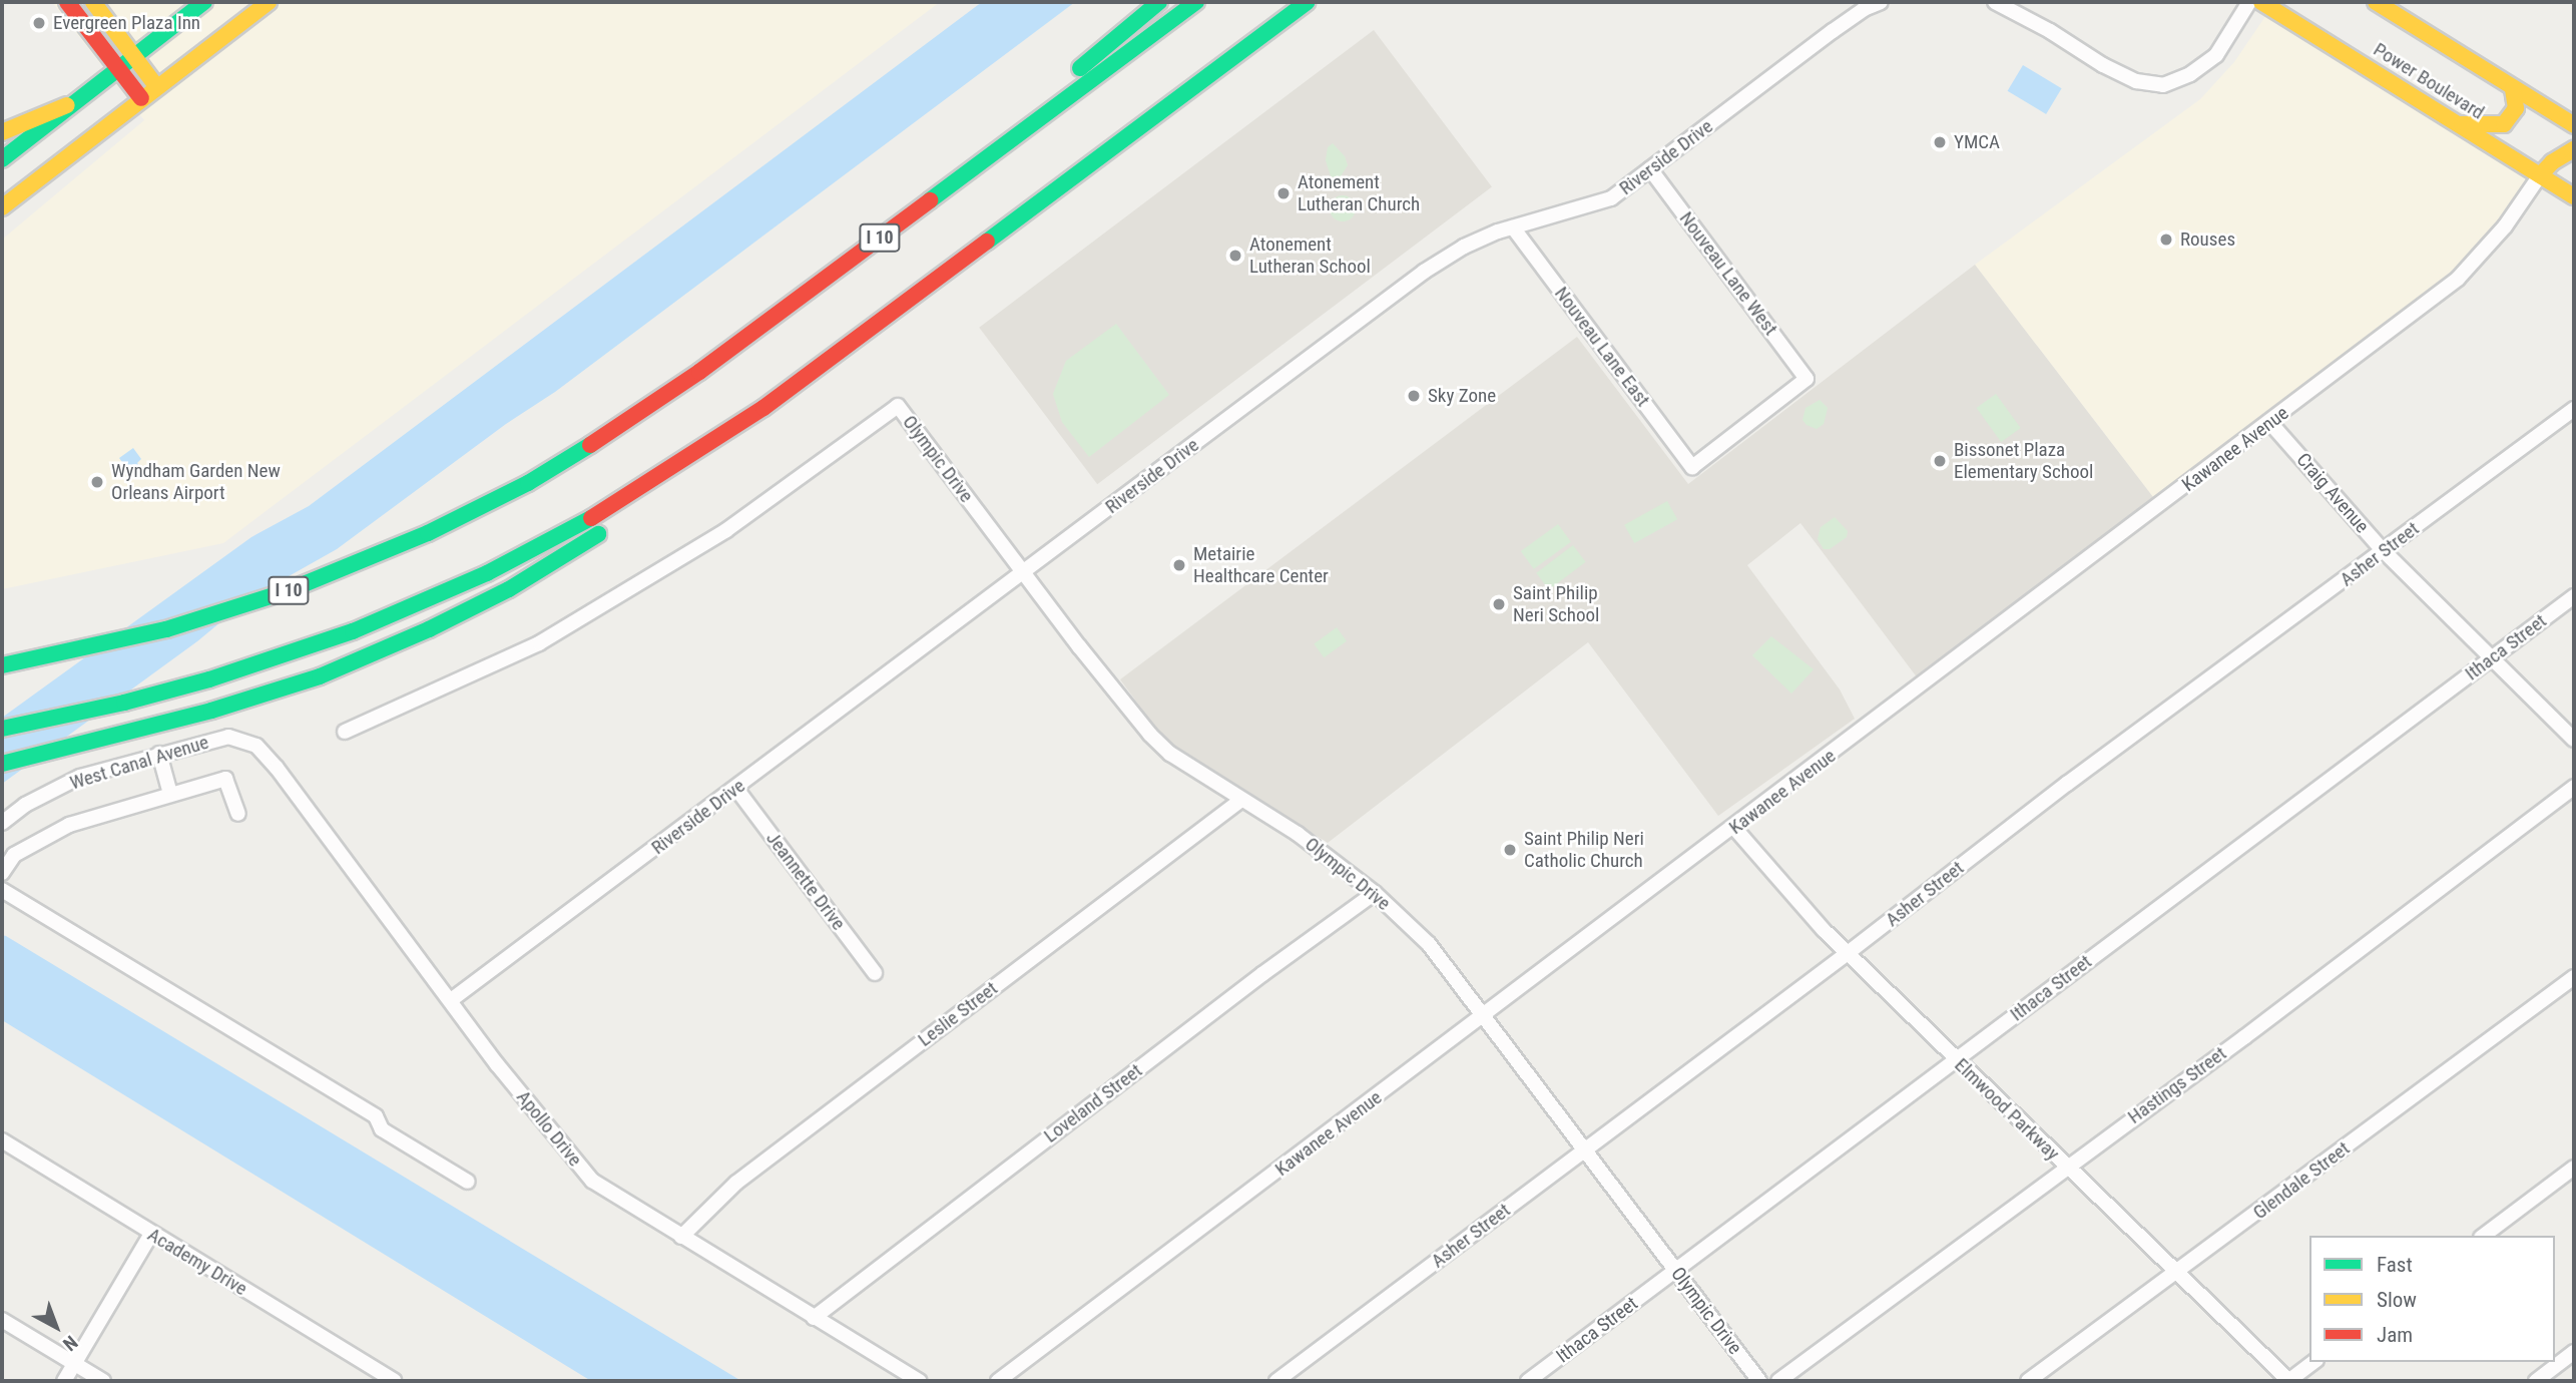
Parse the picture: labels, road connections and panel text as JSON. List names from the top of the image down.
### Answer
{
  "streets": {
    "main road": ["Power Boulevard", "I 10"],
    "street": [
      "Riverside Drive",
      "Nouveau Lane West",
      "Nouveau Lane East",
      "Kawanee Avenue",
      "Olympic Drive",
      "Craig Avenue",
      "Asher Street",
      "Ithaca Street",
      "West Canal Avenue",
      "Jeannette Drive",
      "Leslie Street",
      "Hastings Street",
      "Loveland Street",
      "Elmwood Parkway",
      "Apollo Drive",
      "Glendale Street",
      "Academy Drive"
    ]
  },
  "crossings": [
    ["Power Boulevard", "Kawanee Avenue"],
    ["Riverside Drive", "Nouveau Lane West"],
    ["Riverside Drive", "Nouveau Lane East"],
    ["Riverside Drive", "Olympic Drive"],
    ["Riverside Drive", "Jeannette Drive"],
    ["Riverside Drive", "Apollo Drive"],
    ["Nouveau Lane West", "Nouveau Lane East"],
    ["Kawanee Avenue", "Olympic Drive"],
    ["Kawanee Avenue", "Craig Avenue"],
    ["Kawanee Avenue", "Elmwood Parkway"],
    ["Olympic Drive", "Asher Street"],
    ["Olympic Drive", "Ithaca Street"],
    ["Olympic Drive", "Leslie Street"],
    ["Olympic Drive", "Loveland Street"],
    ["Craig Avenue", "Asher Street"],
    ["Craig Avenue", "Ithaca Street"],
    ["Asher Street", "Elmwood Parkway"],
    ["Ithaca Street", "Elmwood Parkway"],
    ["West Canal Avenue", "Apollo Drive"],
    ["Leslie Street", "Apollo Drive"],
    ["Hastings Street", "Elmwood Parkway"],
    ["Loveland Street", "Apollo Drive"],
    ["Elmwood Parkway", "Glendale Street"]
  ],
  "places": [
    "Evergreen Plaza Inn",
    "YMCA",
    "Atonement Lutheran Church",
    "Rouses",
    "Atonement Lutheran School",
    "Sky Zone",
    "Bissonet Plaza Elementary School",
    "Wyndham Garden New Orleans Airport",
    "Metairie Healthcare Center",
    "Saint Philip Neri School",
    "Saint Philip Neri Catholic Church"
  ],
  "legend": ["Fast", "Slow", "Jam"],
  "north": "bottom right"
}
